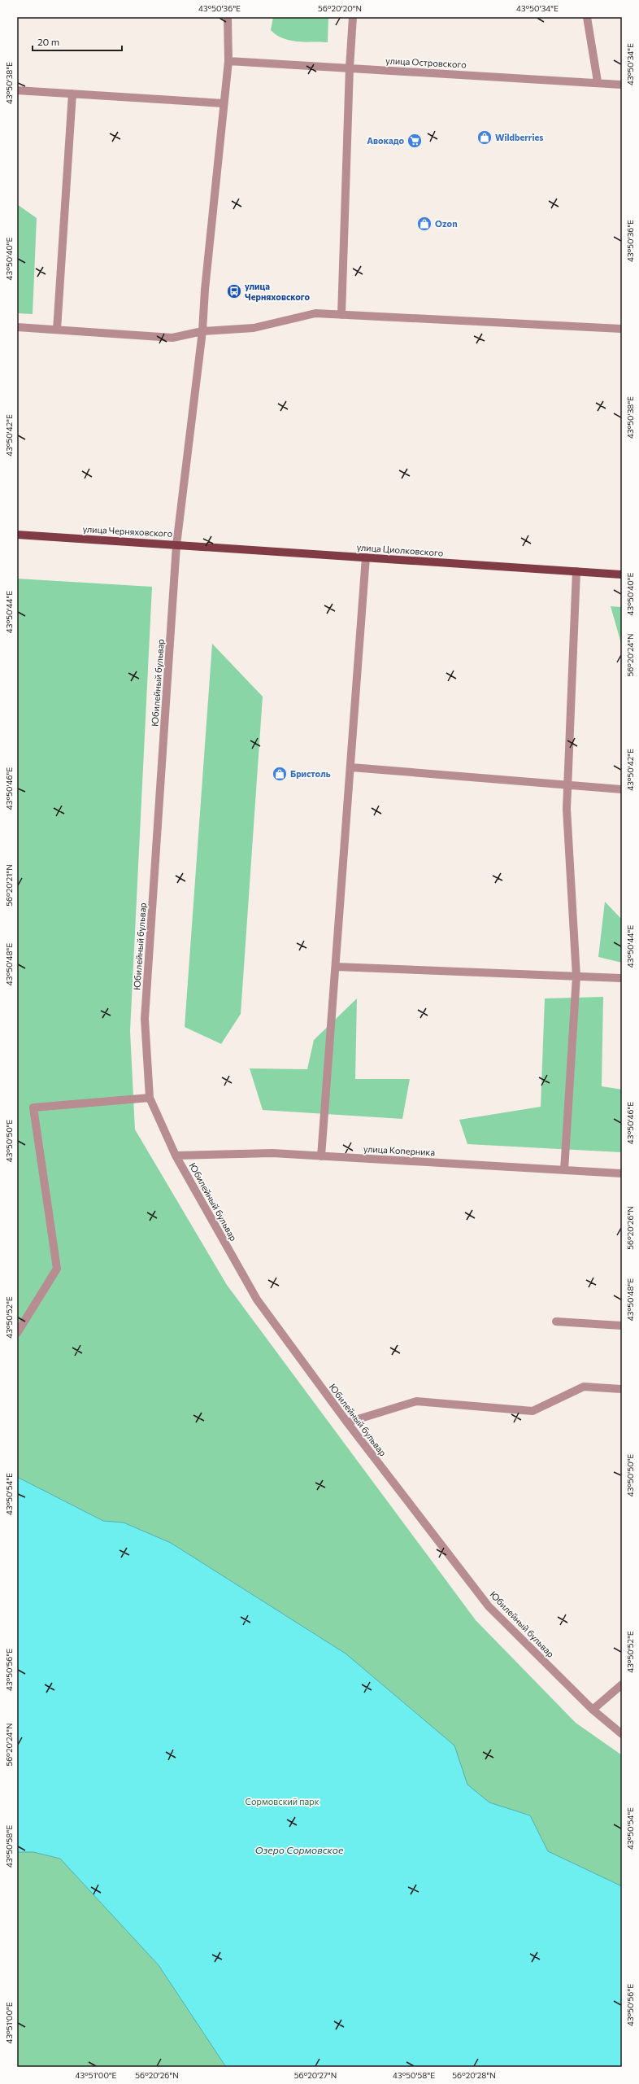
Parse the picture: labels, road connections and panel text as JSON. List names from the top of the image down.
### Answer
{
  "streets": {
    "main road": ["улица Черняховского", "улица Циолковского"],
    "street": ["улица Островского", "Юбилейный бульвар", "улица Коперника"]
  },
  "crossings": [
    ["улица Островского", "улица Черняховского"],
    ["улица Черняховского", "улица Циолковского"],
    ["улица Черняховского", "Юбилейный бульвар"],
    ["улица Циолковского", "Юбилейный бульвар"],
    ["Юбилейный бульвар", "улица Коперника"]
  ],
  "water": ["Озеро Сормовское"],
  "parks": ["Сормовский парк"],
  "places": {
    "shop": ["Wildberries", "Ozon", "Бристоль"],
    "supermarket": ["Авокадо"],
    "bus stop": ["улица Черняховского"]
  },
  "scale_bar": "20 m",
  "coordinates": [
    "43°50'36\"E",
    "56°20'20\"N",
    "43°50'34\"E",
    "43°50'38\"E",
    "43°50'40\"E",
    "43°50'42\"E",
    "43°50'44\"E",
    "56°20'24\"N",
    "43°50'46\"E",
    "56°20'21\"N",
    "43°50'48\"E",
    "43°50'50\"E",
    "56°20'26\"N",
    "43°50'52\"E",
    "43°50'54\"E",
    "43°50'56\"E",
    "43°50'58\"E",
    "43°51'00\"E",
    "56°20'27\"N",
    "56°20'28\"N"
  ]
}
